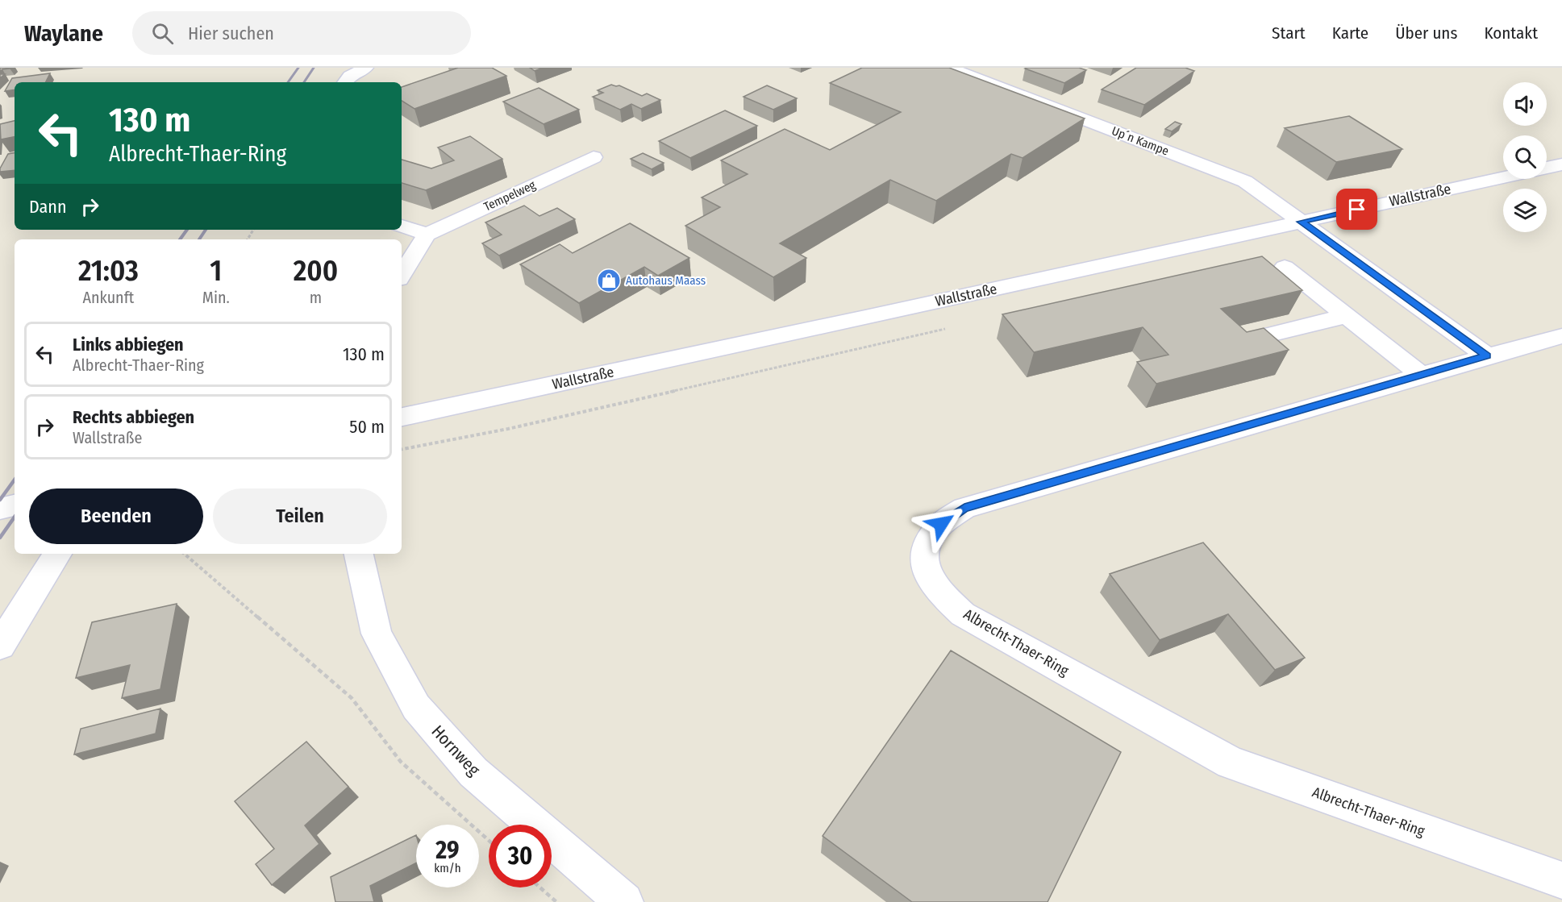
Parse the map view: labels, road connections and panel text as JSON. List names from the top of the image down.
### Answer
{
  "streets": {
    "street": [
      "Up´n Kampe",
      "Wallstraße",
      "Tempelweg",
      "Albrecht-Thaer-Ring",
      "Hornweg"
    ]
  },
  "crossings": [
    ["Up´n Kampe", "Wallstraße"]
  ],
  "places": {
    "shop": ["Autohaus Maass"]
  },
  "page": {
    "header": "Waylane",
    "search": "Hier suchen",
    "nav": [
      "Start",
      "Karte",
      "Über uns",
      "Kontakt"
    ],
    "turn": ["130 m", "Albrecht-Thaer-Ring"],
    "then": "Dann",
    "eta": [
      "21:03",
      "Ankunft",
      "1",
      "Min.",
      "200",
      "m"
    ],
    "list": [
      {
        "name": "Links abbiegen",
        "note": "Albrecht-Thaer-Ring",
        "value": "130 m"
      },
      {
        "name": "Rechts abbiegen",
        "note": "Wallstraße",
        "value": "50 m"
      }
    ],
    "buttons": ["Beenden", "Teilen"],
    "speed": "29 km/h",
    "limit": "30"
  }
}
